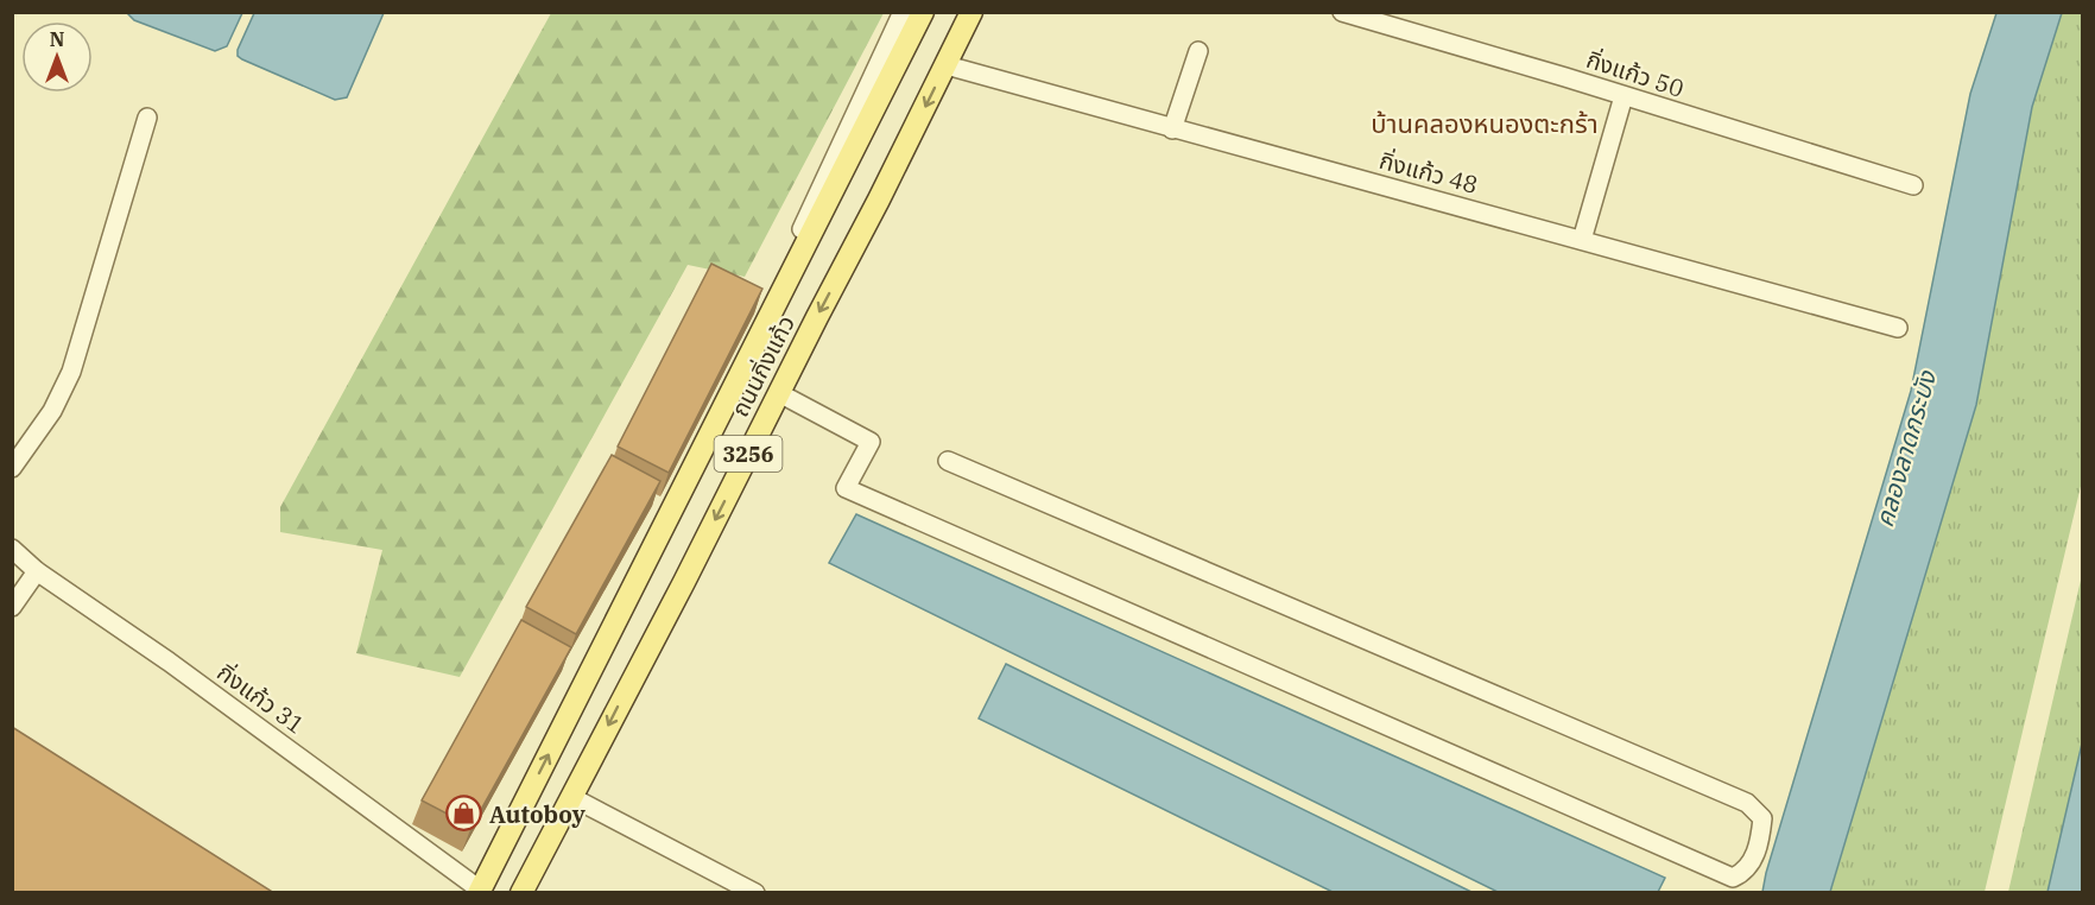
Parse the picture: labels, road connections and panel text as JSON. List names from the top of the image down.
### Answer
{
  "streets": {
    "main road": ["ถนนกิ่งแก้ว", "3256"],
    "street": ["กิ่งแก้ว 50", "กิ่งแก้ว 48", "กิ่งแก้ว 31"]
  },
  "crossings": [
    ["กิ่งแก้ว 48", "ถนนกิ่งแก้ว"],
    ["ถนนกิ่งแก้ว", "กิ่งแก้ว 31"]
  ],
  "districts": ["บ้านคลองหนองตะกร้า"],
  "water": ["คลองลาดกระบัง"],
  "places": {
    "shop": ["Autoboy"]
  },
  "north": "top"
}
